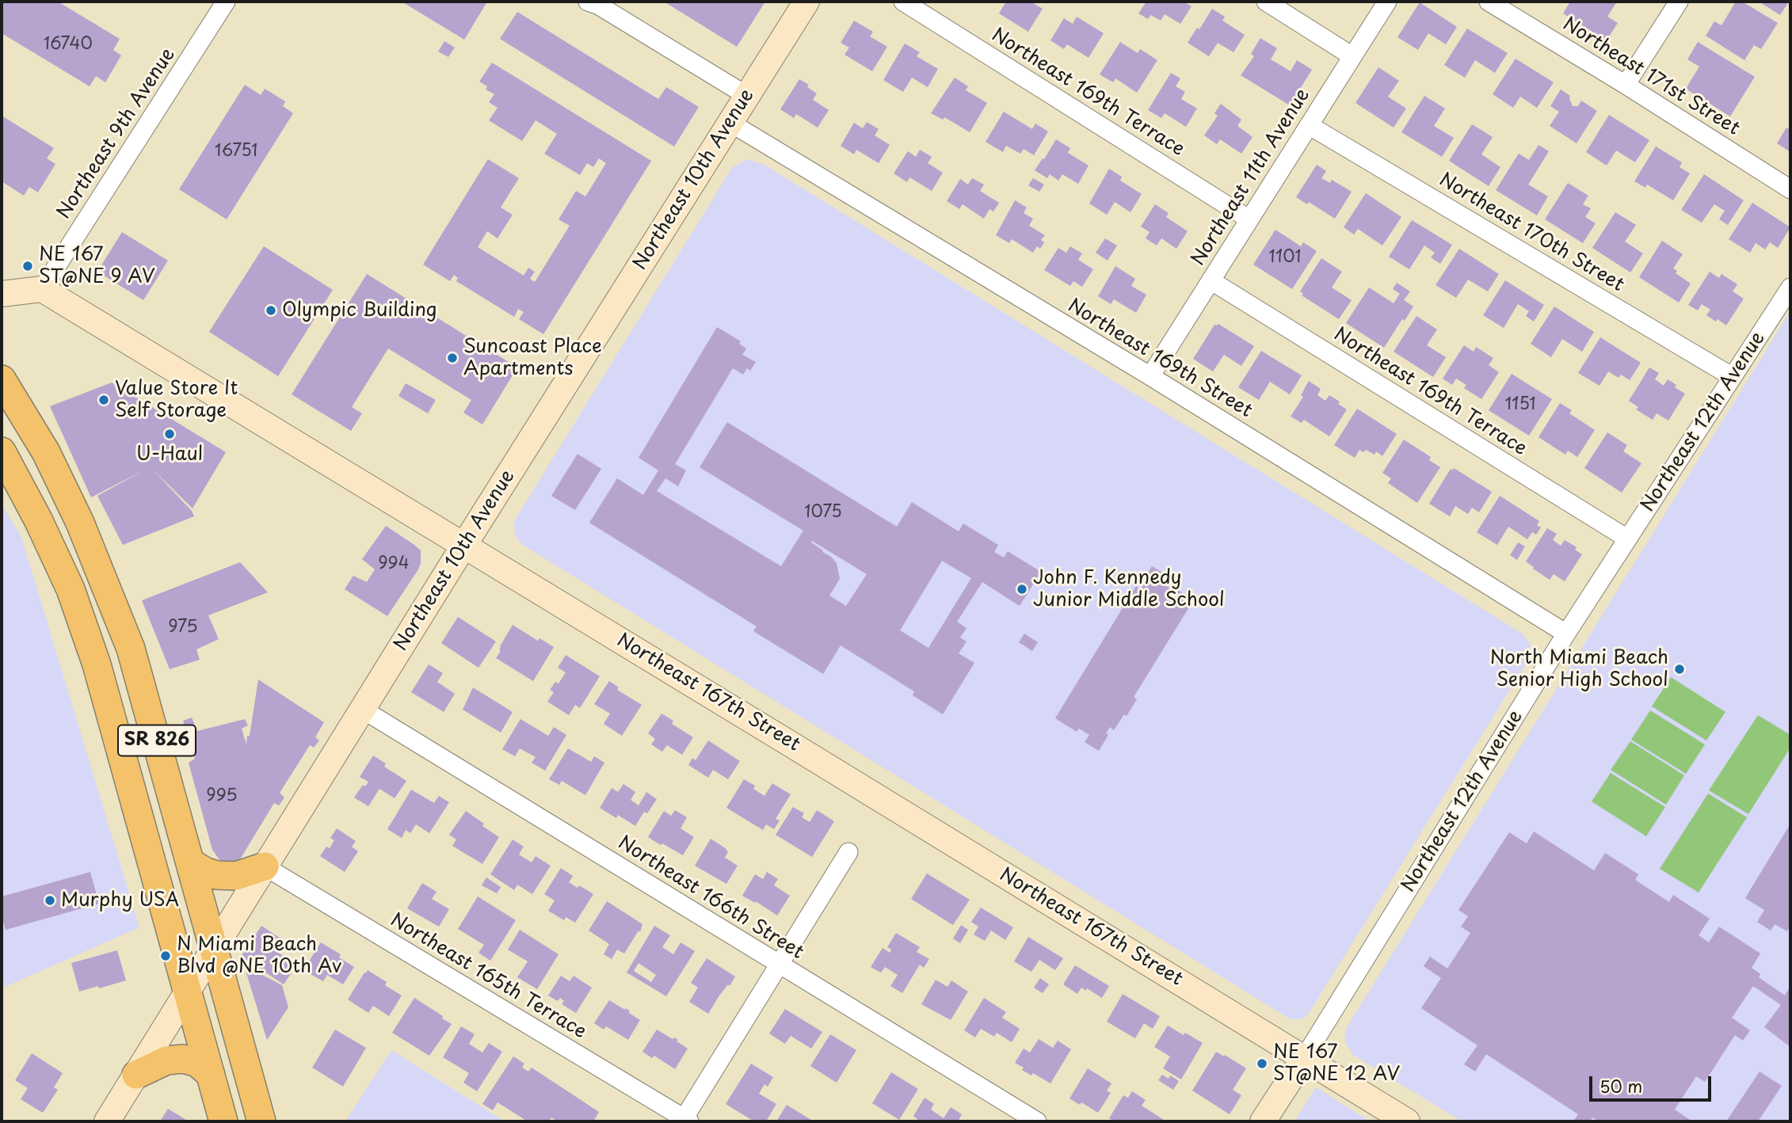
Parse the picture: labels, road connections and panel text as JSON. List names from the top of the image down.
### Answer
{
  "streets": {
    "main road": ["SR 826"],
    "street": [
      "Northeast 171st Street",
      "Northeast 169th Terrace",
      "Northeast 9th Avenue",
      "Northeast 11th Avenue",
      "Northeast 10th Avenue",
      "Northeast 170th Street",
      "Northeast 169th Street",
      "Northeast 12th Avenue",
      "Northeast 167th Street",
      "Northeast 166th Street",
      "Northeast 165th Terrace"
    ]
  },
  "crossings": [
    ["Northeast 169th Terrace", "Northeast 11th Avenue"],
    ["Northeast 169th Terrace", "Northeast 12th Avenue"],
    ["Northeast 9th Avenue", "Northeast 167th Street"],
    ["Northeast 11th Avenue", "Northeast 170th Street"],
    ["Northeast 11th Avenue", "Northeast 169th Street"],
    ["Northeast 10th Avenue", "Northeast 169th Street"],
    ["Northeast 10th Avenue", "Northeast 167th Street"],
    ["Northeast 10th Avenue", "SR 826"],
    ["Northeast 10th Avenue", "Northeast 166th Street"],
    ["Northeast 10th Avenue", "Northeast 165th Terrace"],
    ["Northeast 170th Street", "Northeast 12th Avenue"],
    ["Northeast 169th Street", "Northeast 12th Avenue"],
    ["Northeast 12th Avenue", "Northeast 167th Street"]
  ],
  "places": [
    "NE 167 ST@NE 9 AV",
    "Olympic Building",
    "Suncoast Place Apartments",
    "Value Store It Self Storage",
    "U-Haul",
    "John F. Kennedy Junior Middle School",
    "North Miami Beach Senior High School",
    "Murphy USA",
    "N Miami Beach Blvd @NE 10th Av",
    "NE 167 ST@NE 12 AV"
  ],
  "house_numbers": [
    "16740",
    "16751",
    "1101",
    "1151",
    "1075",
    "994",
    "975",
    "995"
  ],
  "scale_bar": "50 m"
}
